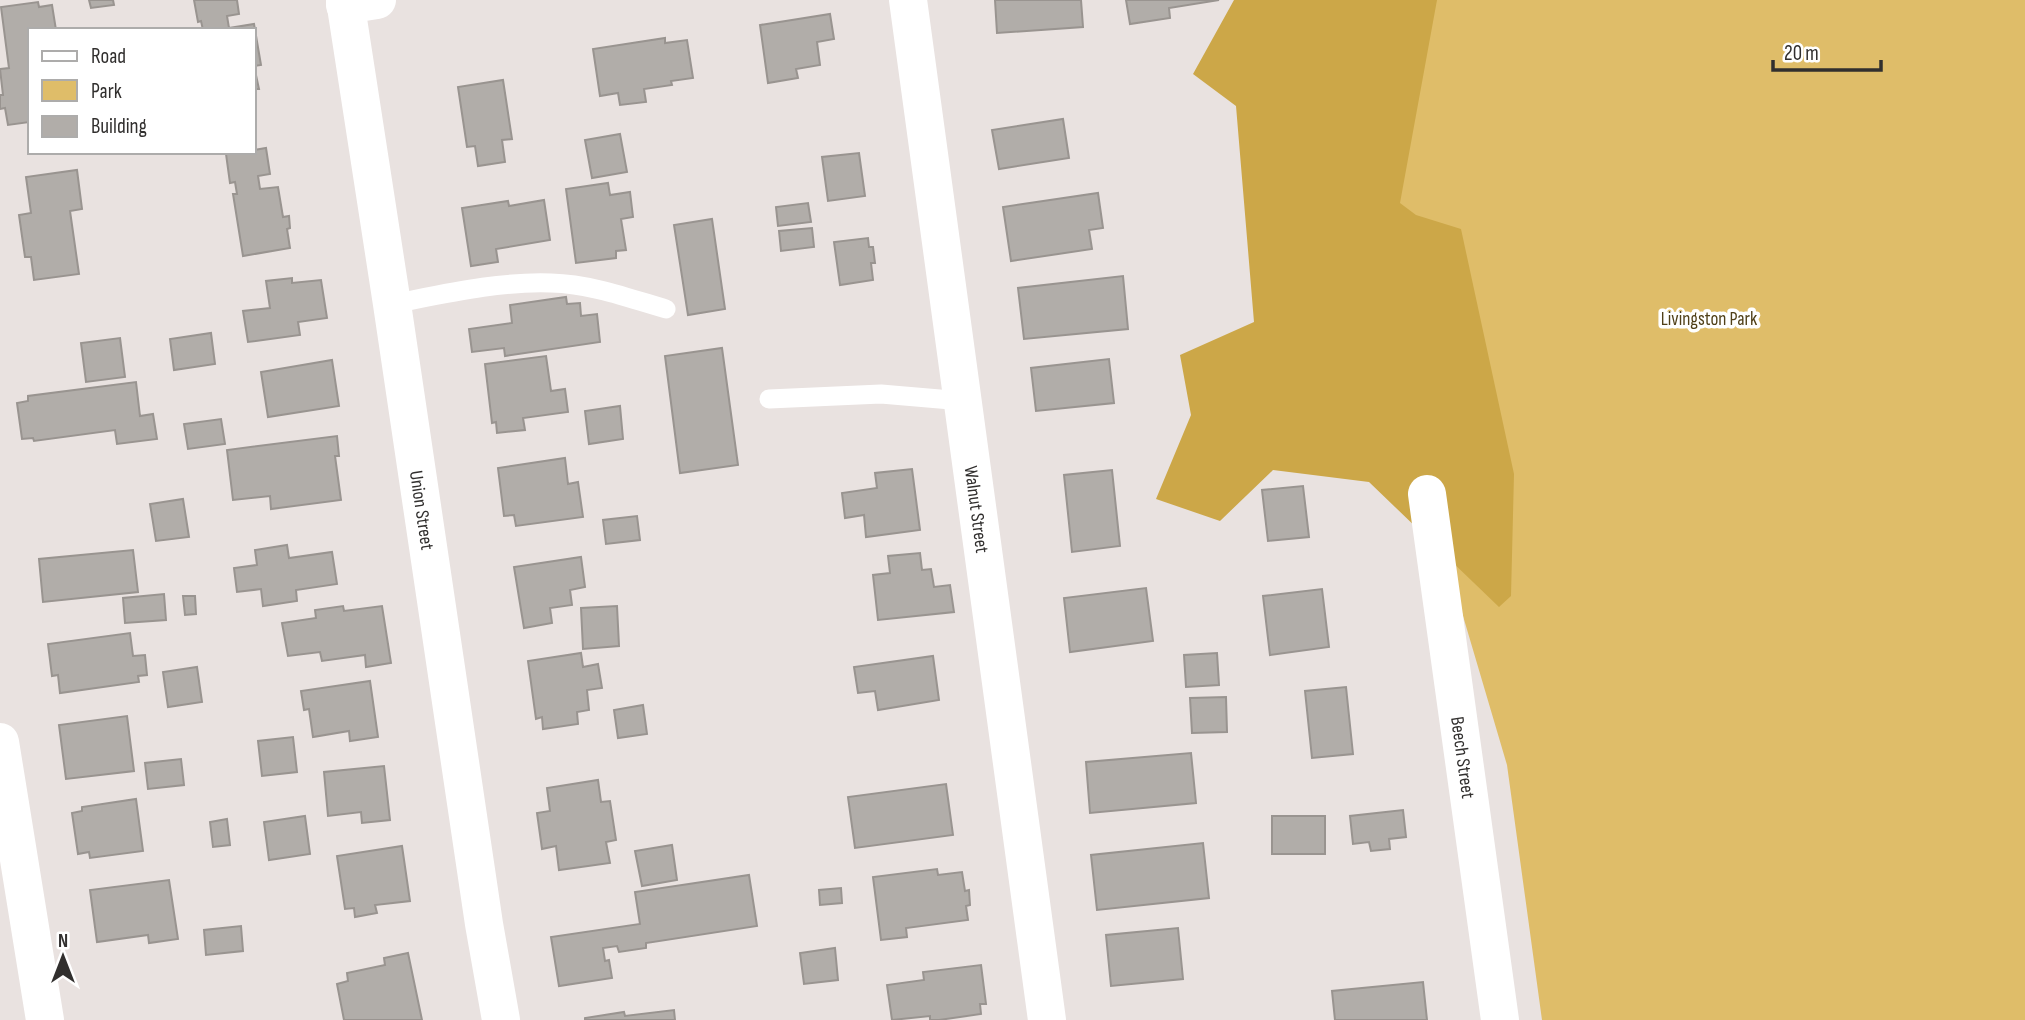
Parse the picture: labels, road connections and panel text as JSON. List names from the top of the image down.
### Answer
{
  "streets": {
    "street": ["Union Street", "Walnut Street", "Beech Street"]
  },
  "parks": ["Livingston Park"],
  "legend": ["Road", "Park", "Building"],
  "scale_bar": "20 m",
  "north": "top"
}
